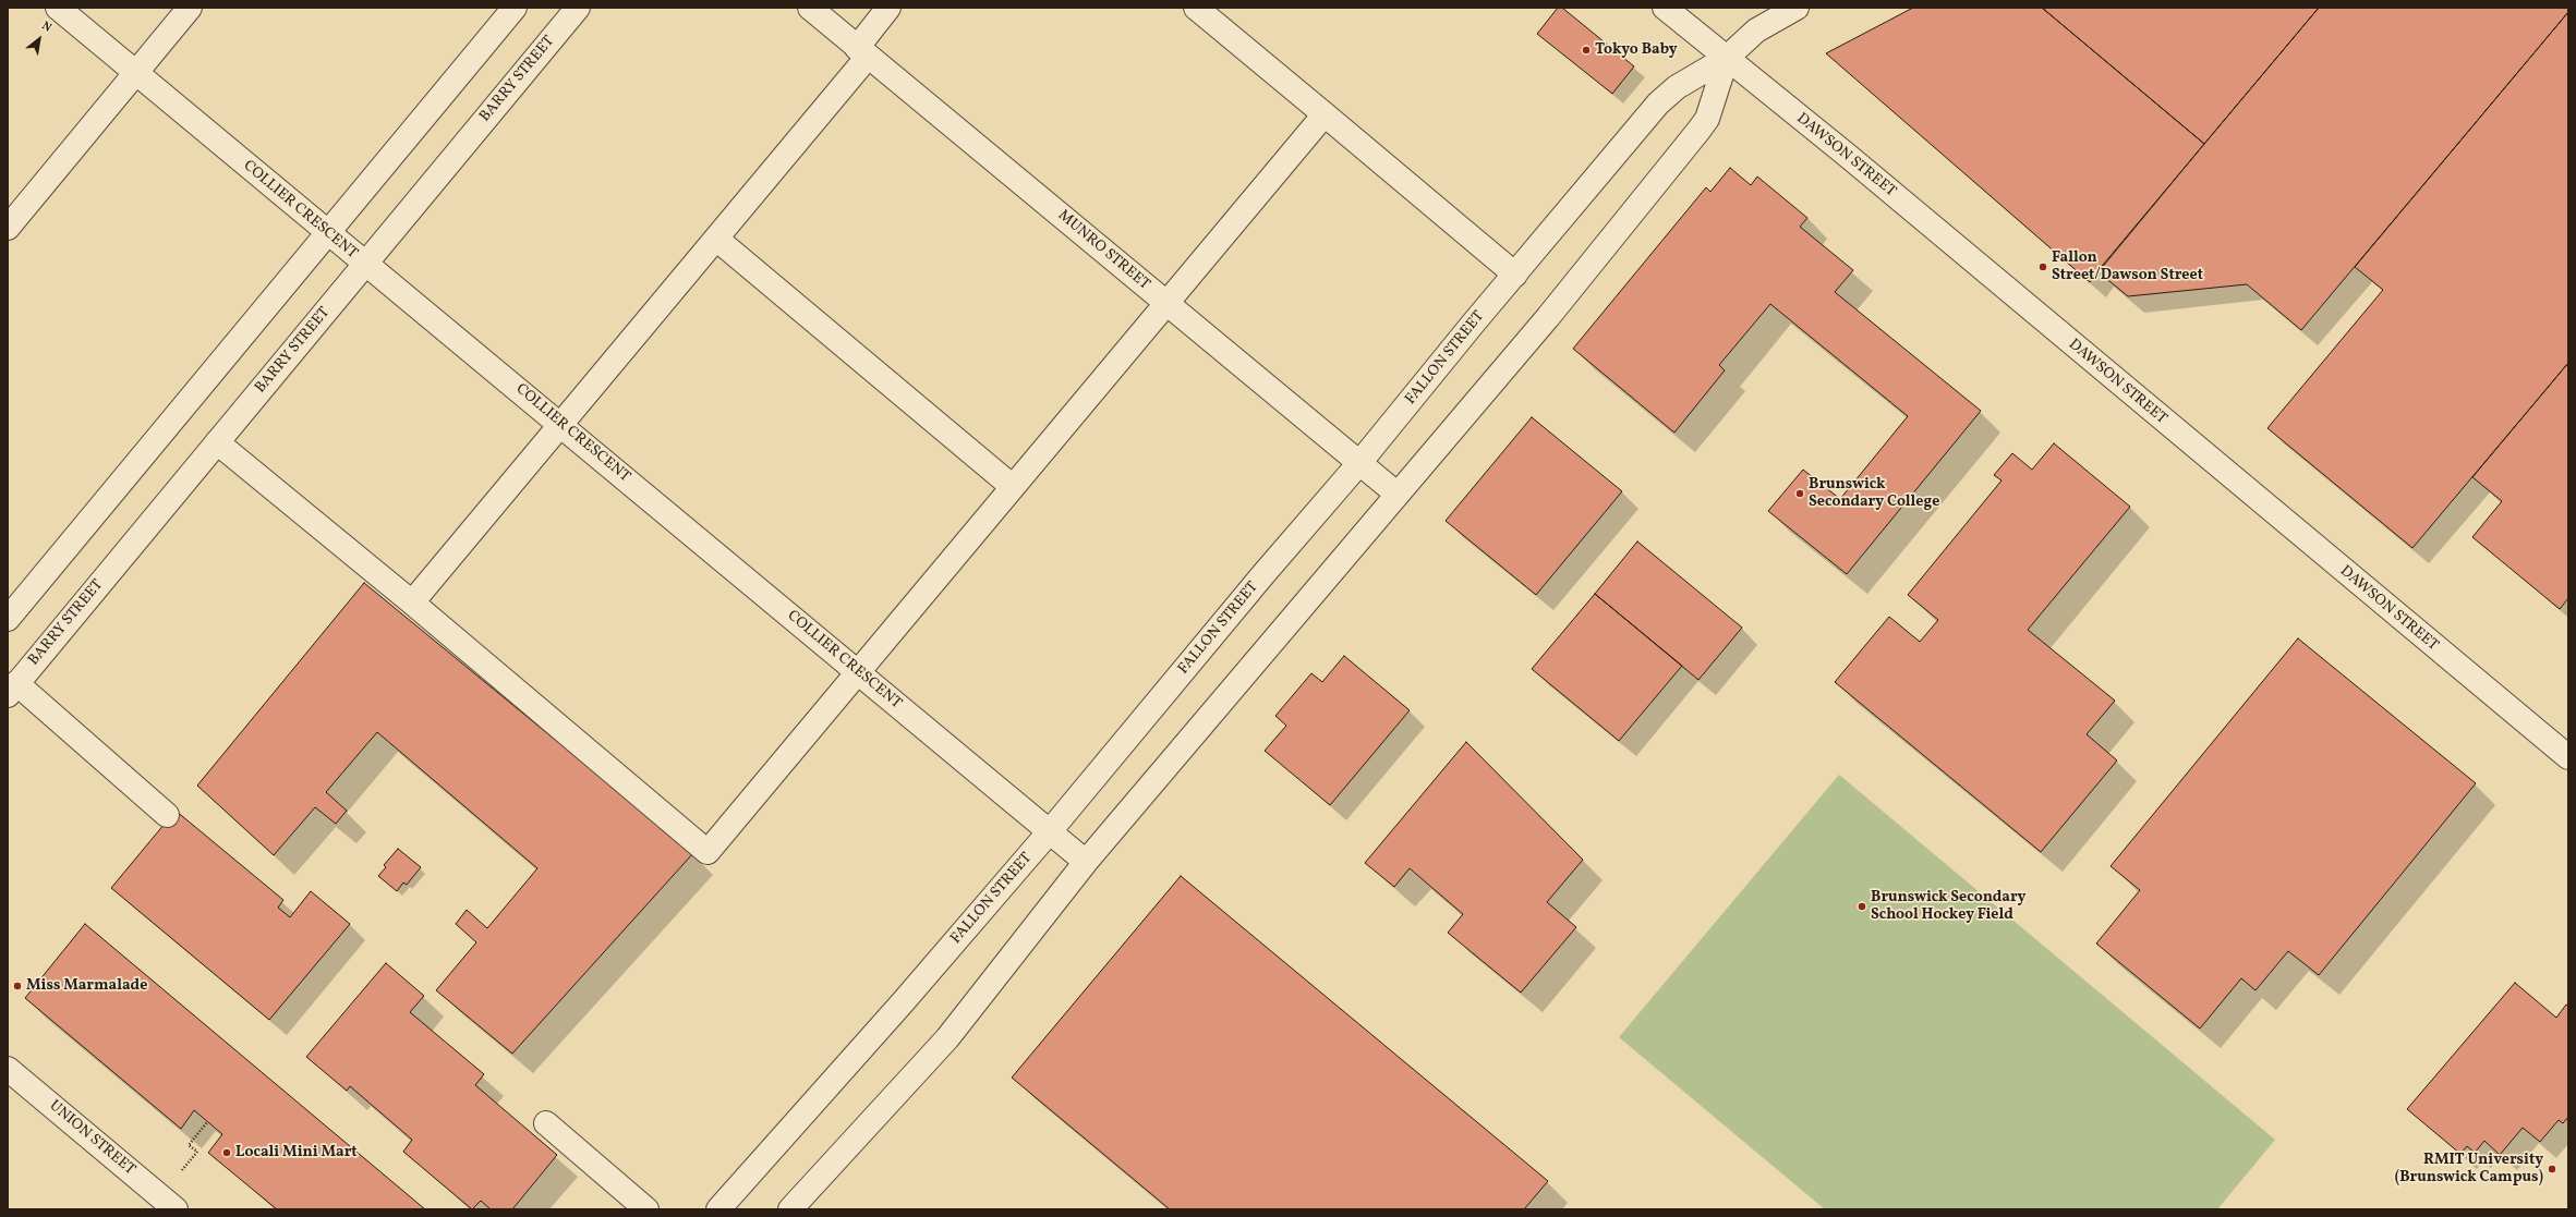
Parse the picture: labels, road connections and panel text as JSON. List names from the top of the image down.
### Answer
{
  "streets": {
    "street": [
      "BARRY STREET",
      "DAWSON STREET",
      "COLLIER CRESCENT",
      "MUNRO STREET",
      "FALLON STREET",
      "UNION STREET"
    ]
  },
  "crossings": [
    ["BARRY STREET", "COLLIER CRESCENT"],
    ["DAWSON STREET", "FALLON STREET"],
    ["COLLIER CRESCENT", "FALLON STREET"],
    ["MUNRO STREET", "FALLON STREET"]
  ],
  "places": [
    "Tokyo Baby",
    "Fallon Street/Dawson Street",
    "Brunswick Secondary College",
    "Brunswick Secondary School Hockey Field",
    "Miss Marmalade",
    "Locali Mini Mart",
    "RMIT University (Brunswick Campus)"
  ],
  "north": "top right"
}
